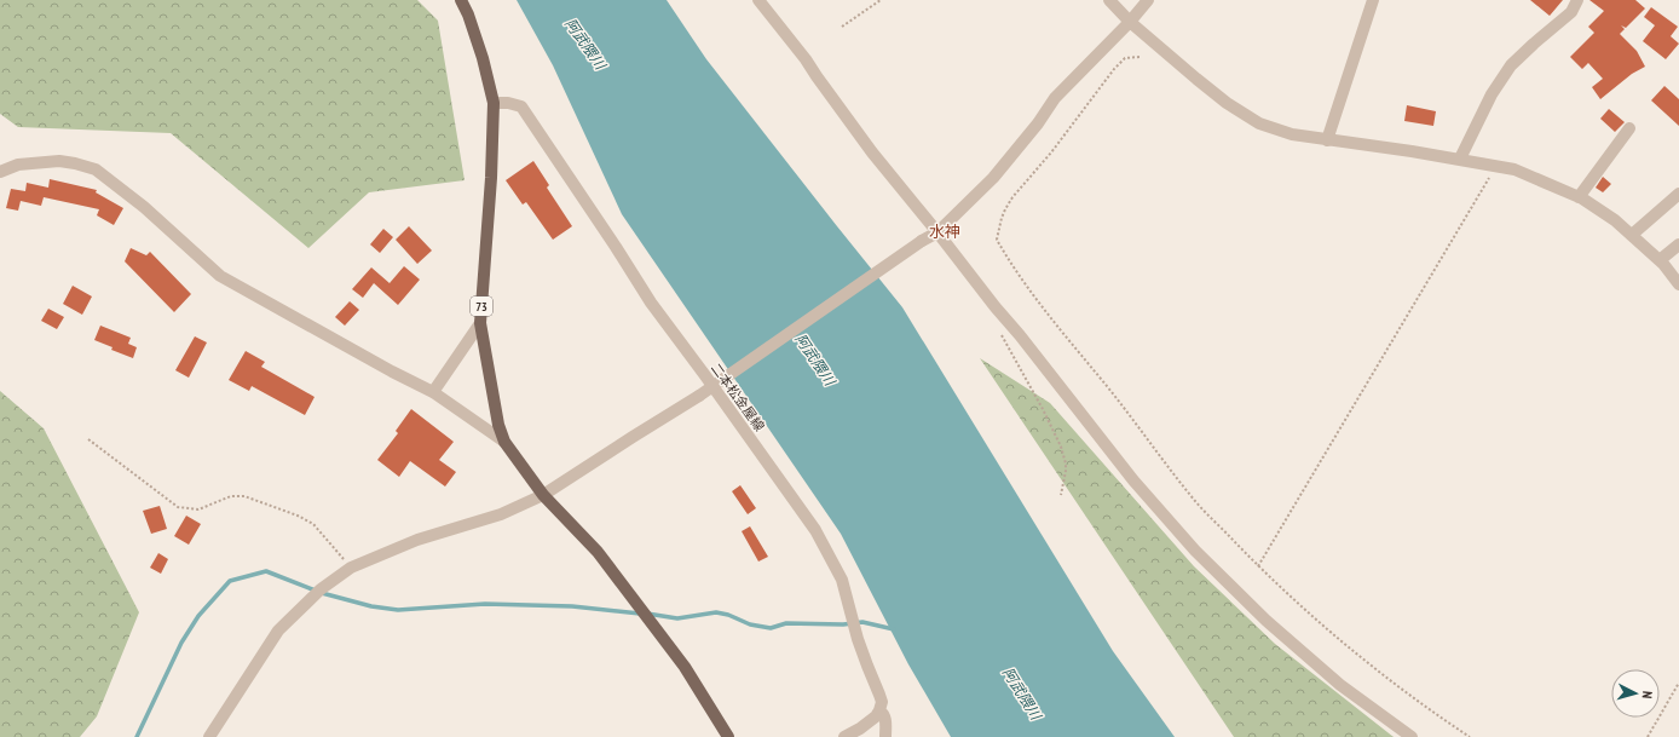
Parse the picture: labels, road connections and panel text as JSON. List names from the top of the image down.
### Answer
{
  "streets": {
    "main road": ["73"],
    "street": ["二本松金屋線"]
  },
  "crossings": [
    ["73", "二本松金屋線"]
  ],
  "districts": ["水神"],
  "water": ["阿武隈川"],
  "north": "right"
}
